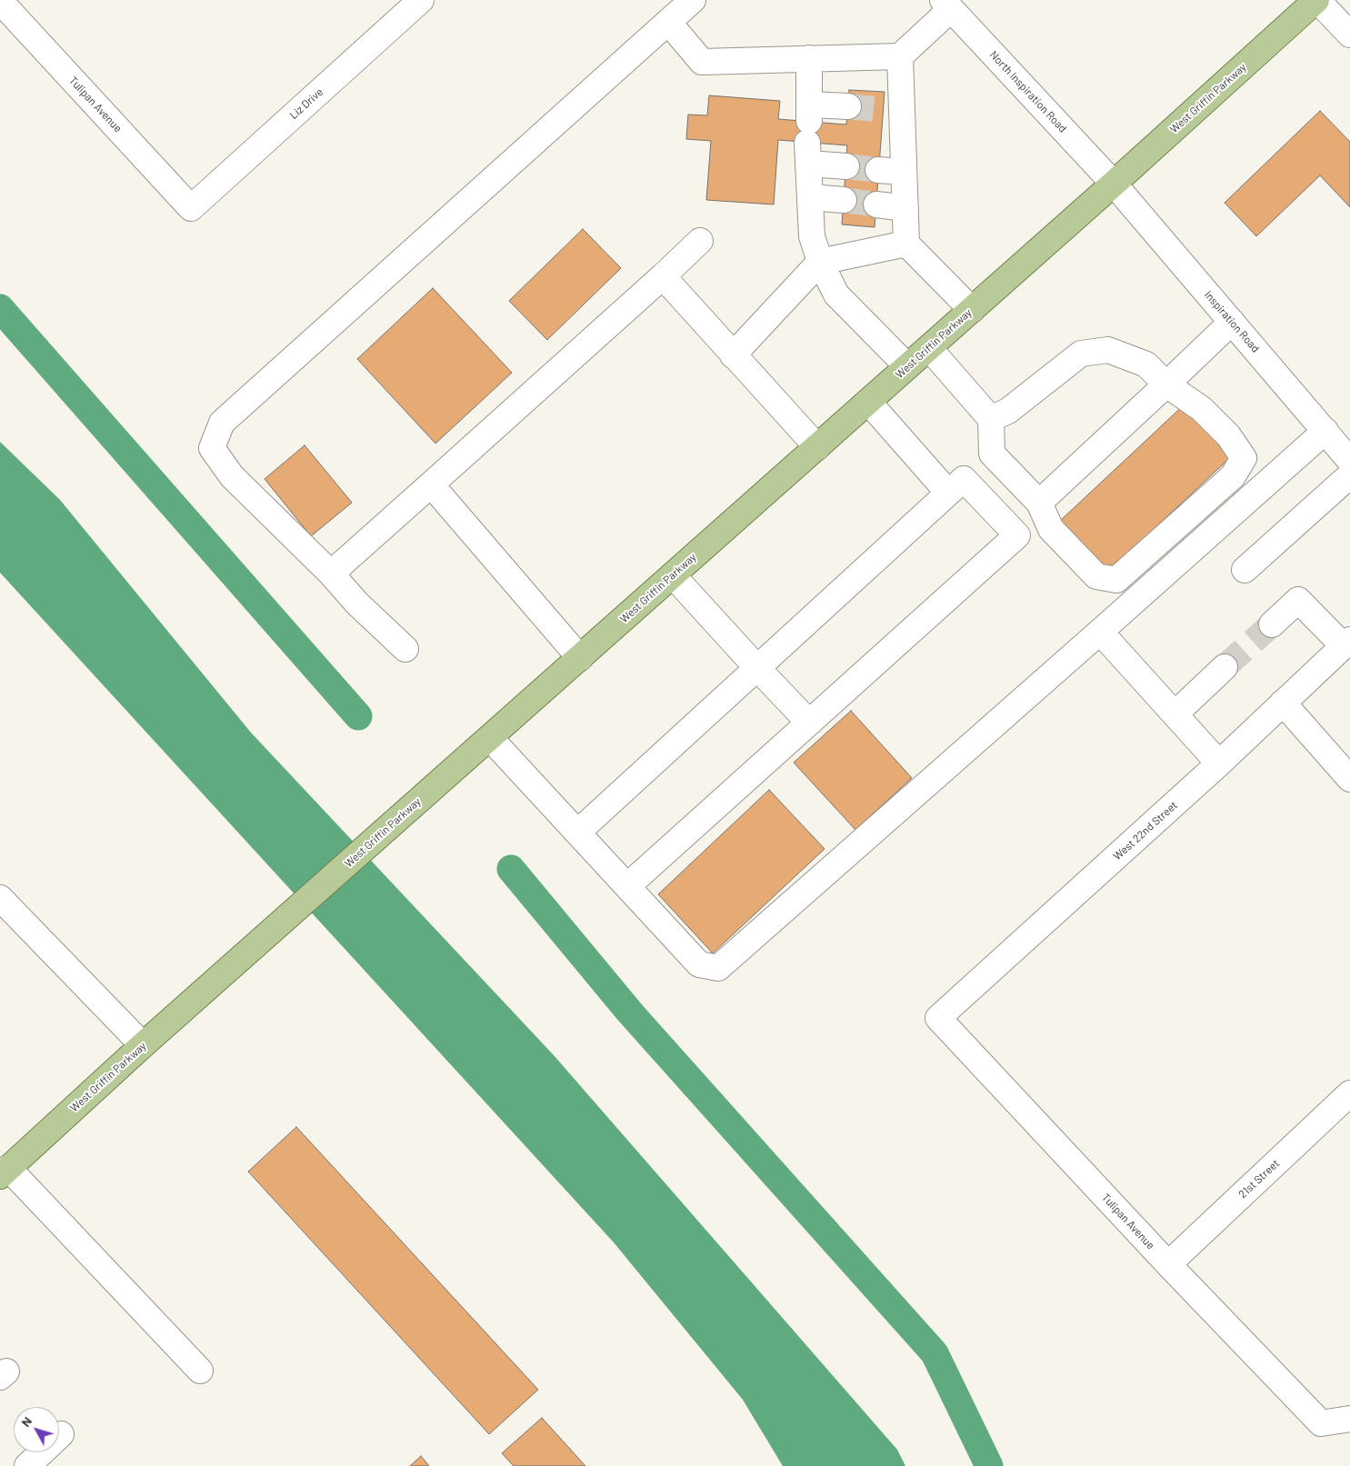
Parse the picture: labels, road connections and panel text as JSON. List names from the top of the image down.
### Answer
{
  "streets": {
    "main road": ["West Griffin Parkway"],
    "street": [
      "North Inspiration Road",
      "Liz Drive",
      "Tulipan Avenue",
      "Inspiration Road",
      "West 22nd Street",
      "21st Street"
    ]
  },
  "crossings": [
    ["North Inspiration Road", "West Griffin Parkway"],
    ["North Inspiration Road", "Inspiration Road"],
    ["West Griffin Parkway", "Inspiration Road"],
    ["Liz Drive", "Tulipan Avenue"],
    ["Tulipan Avenue", "West 22nd Street"],
    ["Tulipan Avenue", "21st Street"]
  ],
  "north": "top left"
}
